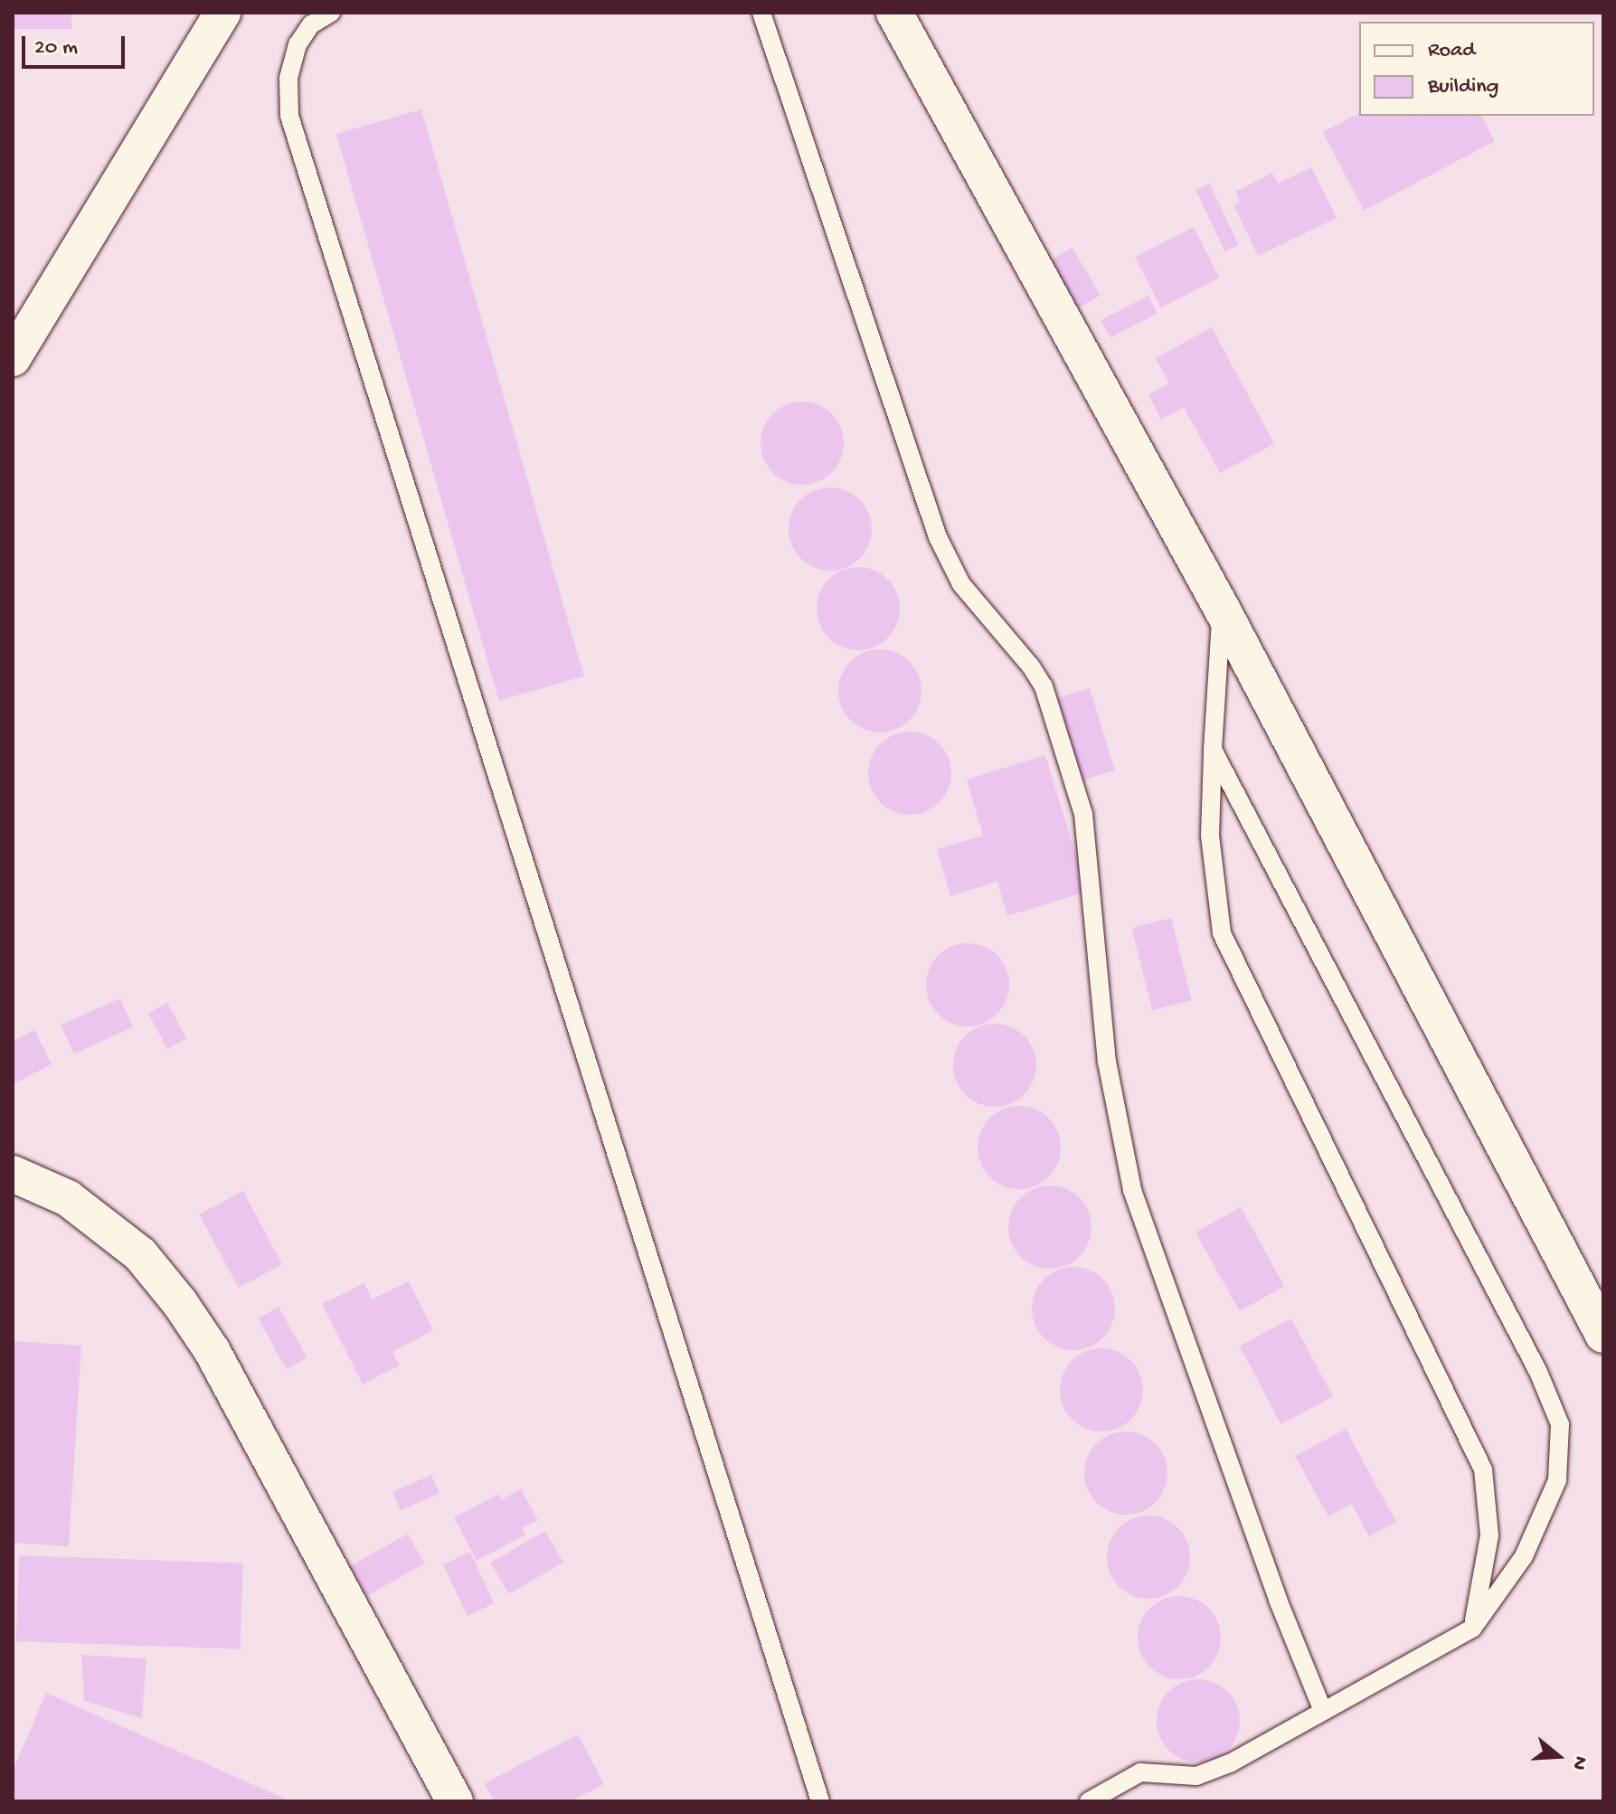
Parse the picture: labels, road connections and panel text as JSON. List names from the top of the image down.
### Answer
{
  "legend": ["Road", "Building"],
  "scale_bar": "20 m",
  "north": "right"
}
